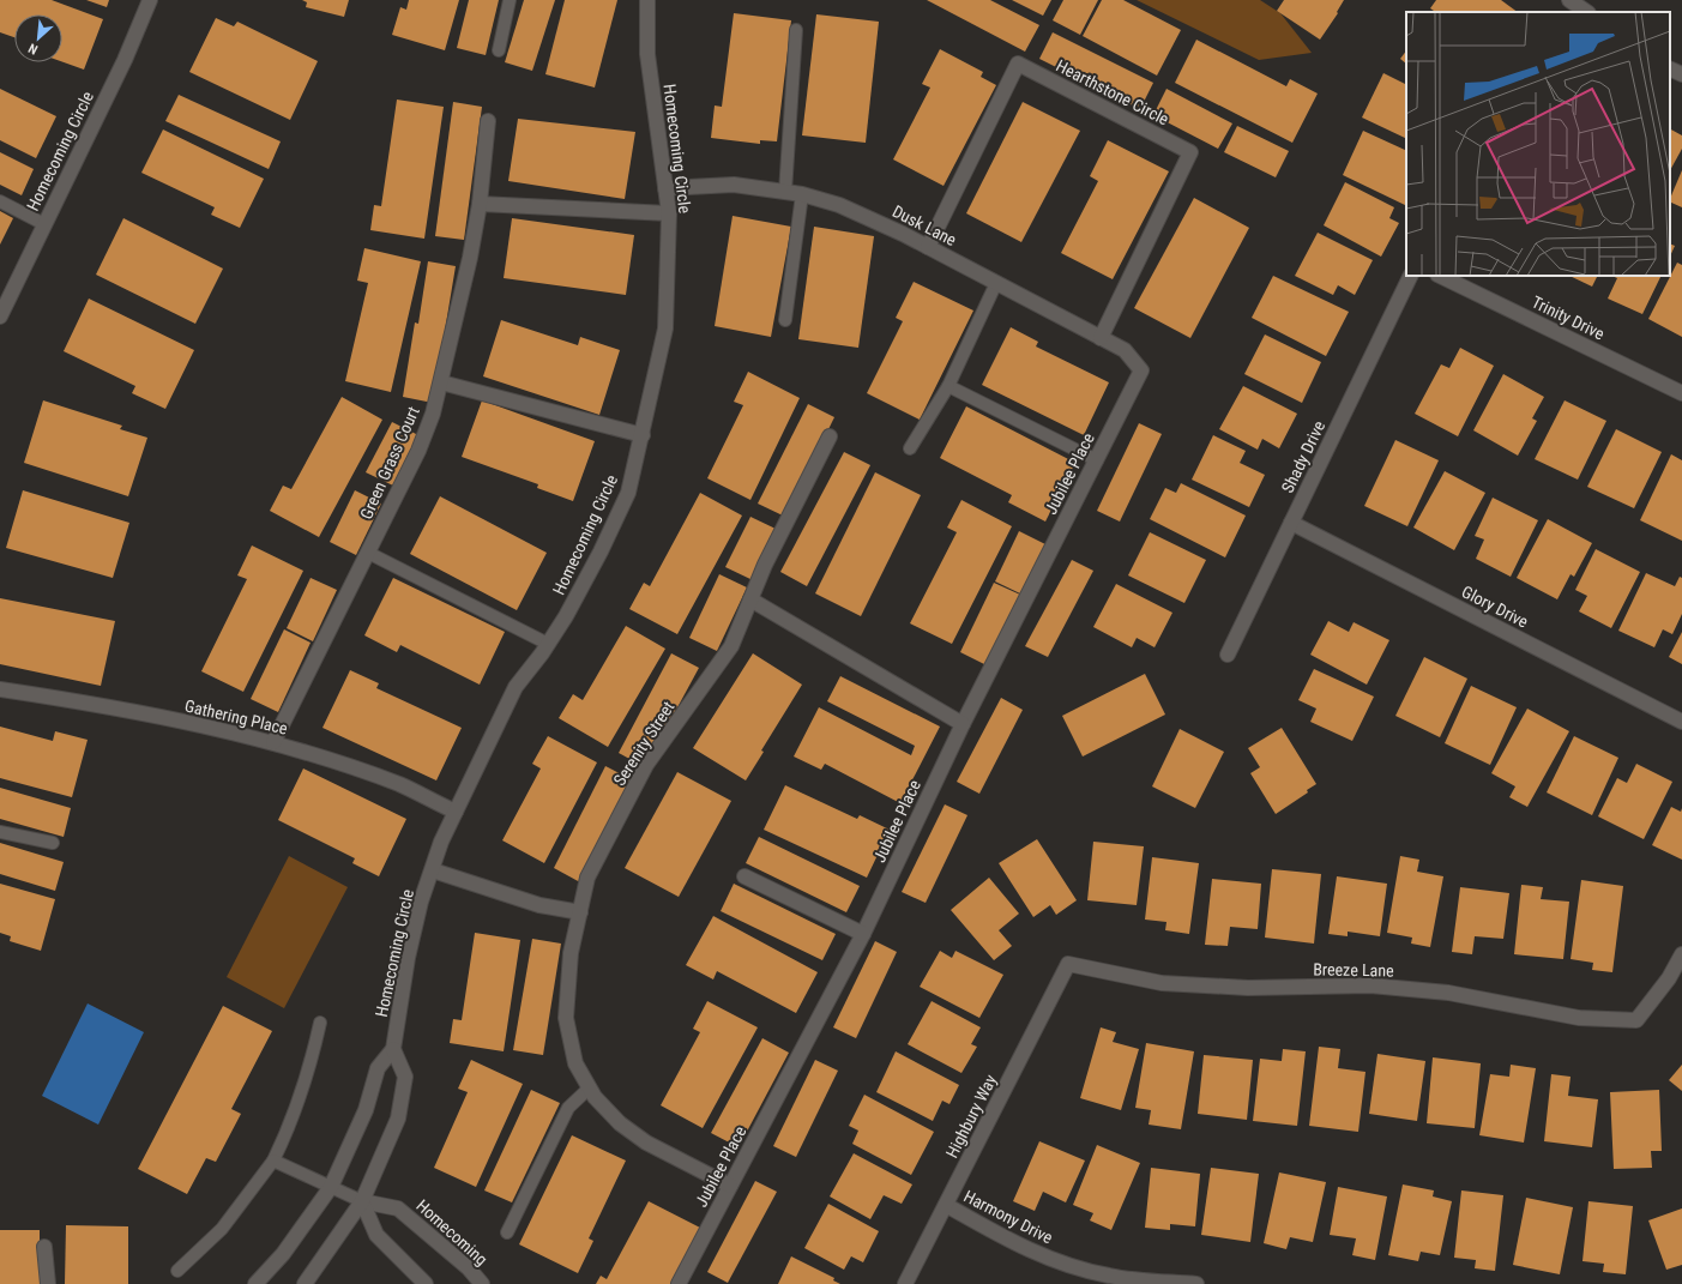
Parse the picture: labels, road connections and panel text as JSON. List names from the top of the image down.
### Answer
{
  "streets": {
    "street": [
      "Hearthstone Circle",
      "Homecoming Circle",
      "Dusk Lane",
      "Trinity Drive",
      "Shady Drive",
      "Green Grass Court",
      "Jubilee Place",
      "Glory Drive",
      "Gathering Place",
      "Serenity Street",
      "Breeze Lane",
      "Highbury Way",
      "Harmony Drive",
      "Homecoming"
    ]
  },
  "crossings": [
    ["Hearthstone Circle", "Dusk Lane"],
    ["Homecoming Circle", "Dusk Lane"],
    ["Homecoming Circle", "Gathering Place"],
    ["Dusk Lane", "Jubilee Place"],
    ["Shady Drive", "Glory Drive"],
    ["Green Grass Court", "Gathering Place"],
    ["Jubilee Place", "Serenity Street"],
    ["Breeze Lane", "Highbury Way"],
    ["Highbury Way", "Harmony Drive"]
  ],
  "north": "bottom left"
}
